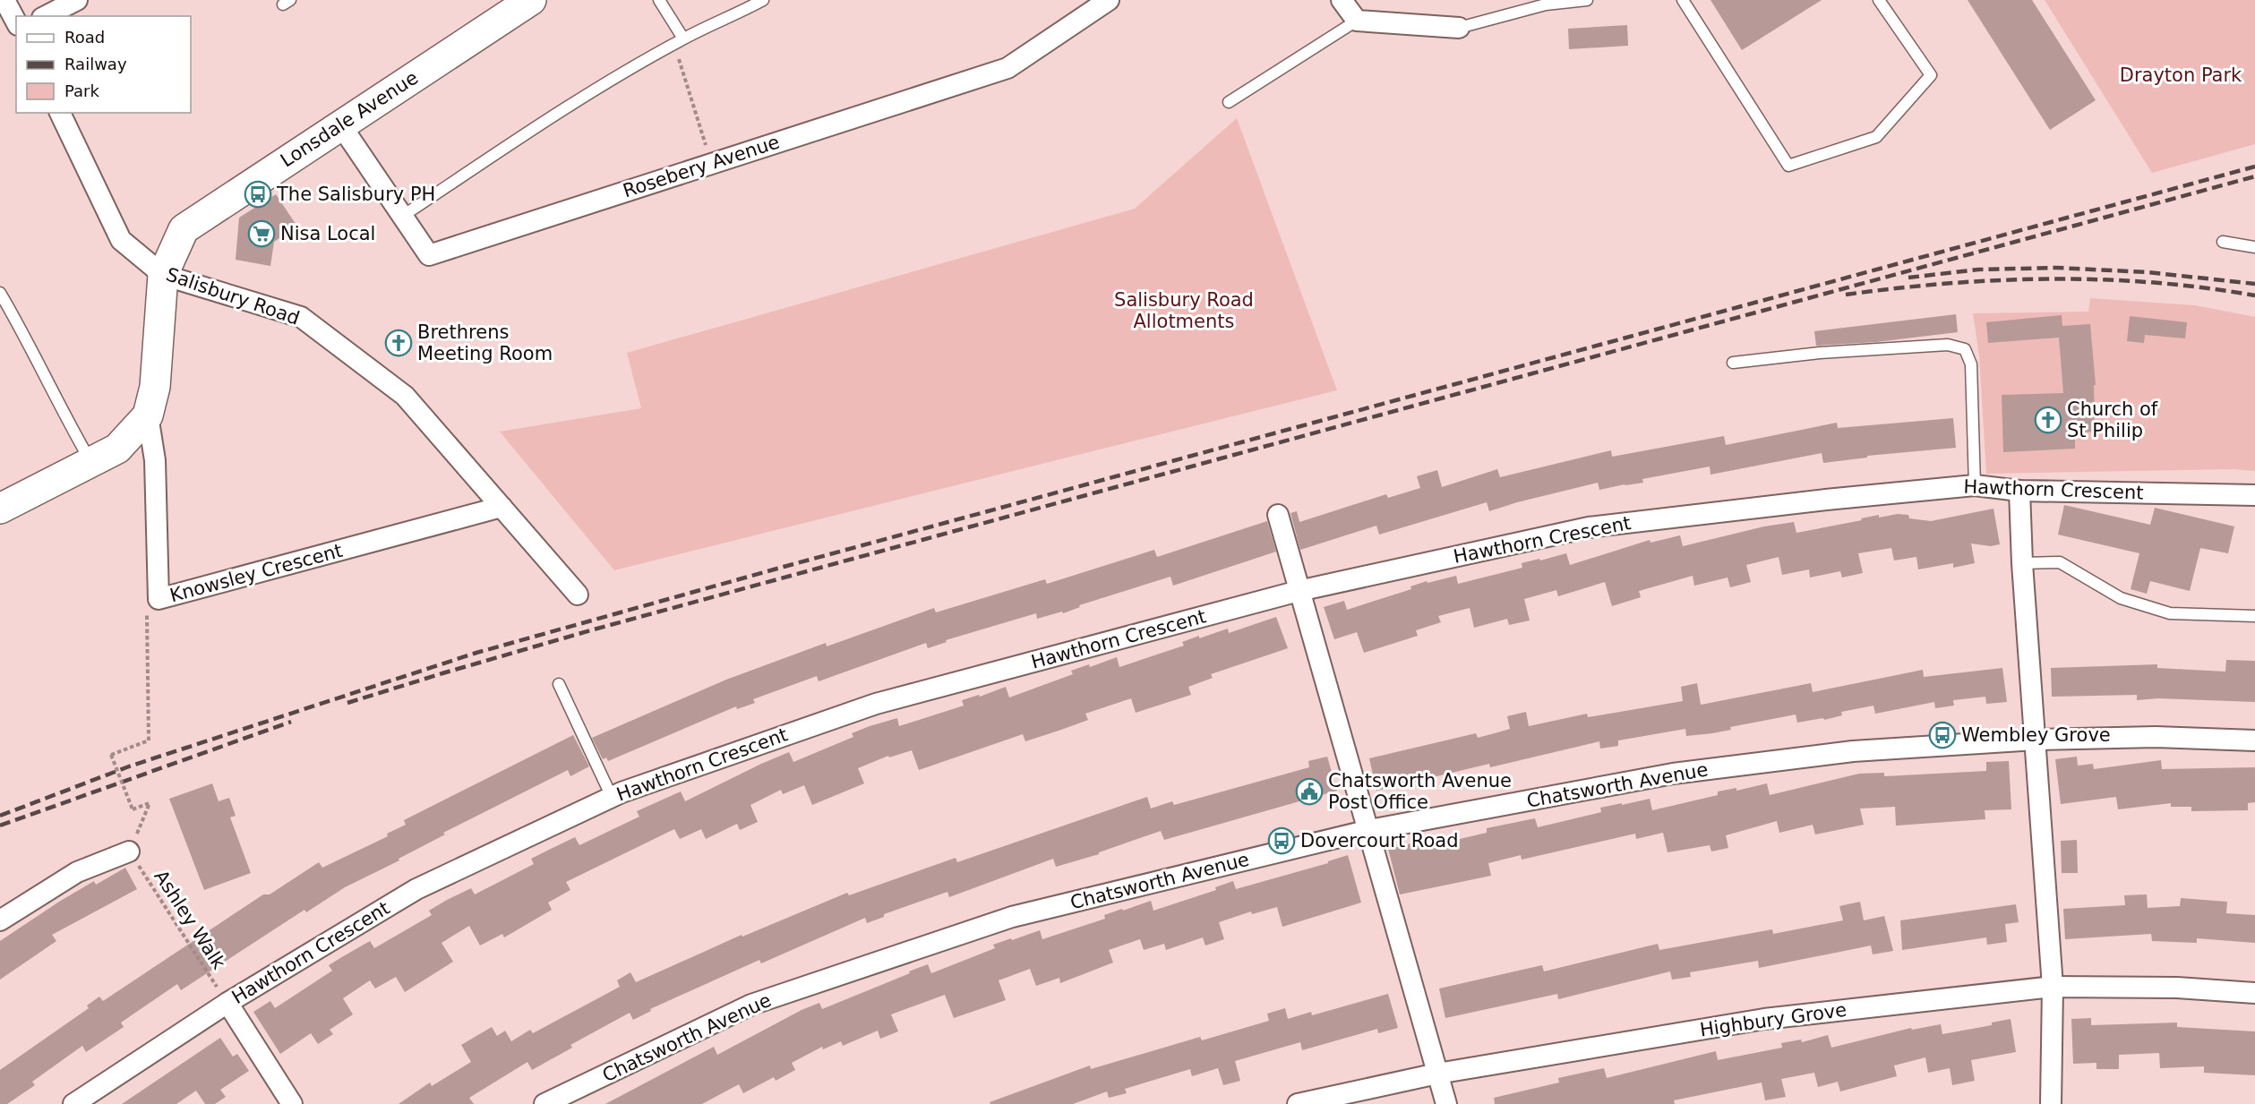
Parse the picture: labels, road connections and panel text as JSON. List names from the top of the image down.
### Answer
{
  "streets": {
    "street": [
      "Lonsdale Avenue",
      "Rosebery Avenue",
      "Salisbury Road",
      "Hawthorn Crescent",
      "Knowsley Crescent",
      "Chatsworth Avenue",
      "Highbury Grove"
    ],
    "path": ["Ashley Walk"]
  },
  "crossings": [
    ["Lonsdale Avenue", "Rosebery Avenue"],
    ["Lonsdale Avenue", "Salisbury Road"],
    ["Salisbury Road", "Knowsley Crescent"],
    ["Hawthorn Crescent", "Ashley Walk"]
  ],
  "parks": ["Drayton Park", "Salisbury Road Allotments"],
  "places": {
    "bus stop": ["The Salisbury PH", "Wembley Grove", "Dovercourt Road"],
    "supermarket": ["Nisa Local"],
    "church": ["Brethrens Meeting Room", "Church of St Philip"],
    "public building": ["Chatsworth Avenue Post Office"]
  },
  "legend": ["Road", "Railway", "Park"]
}
